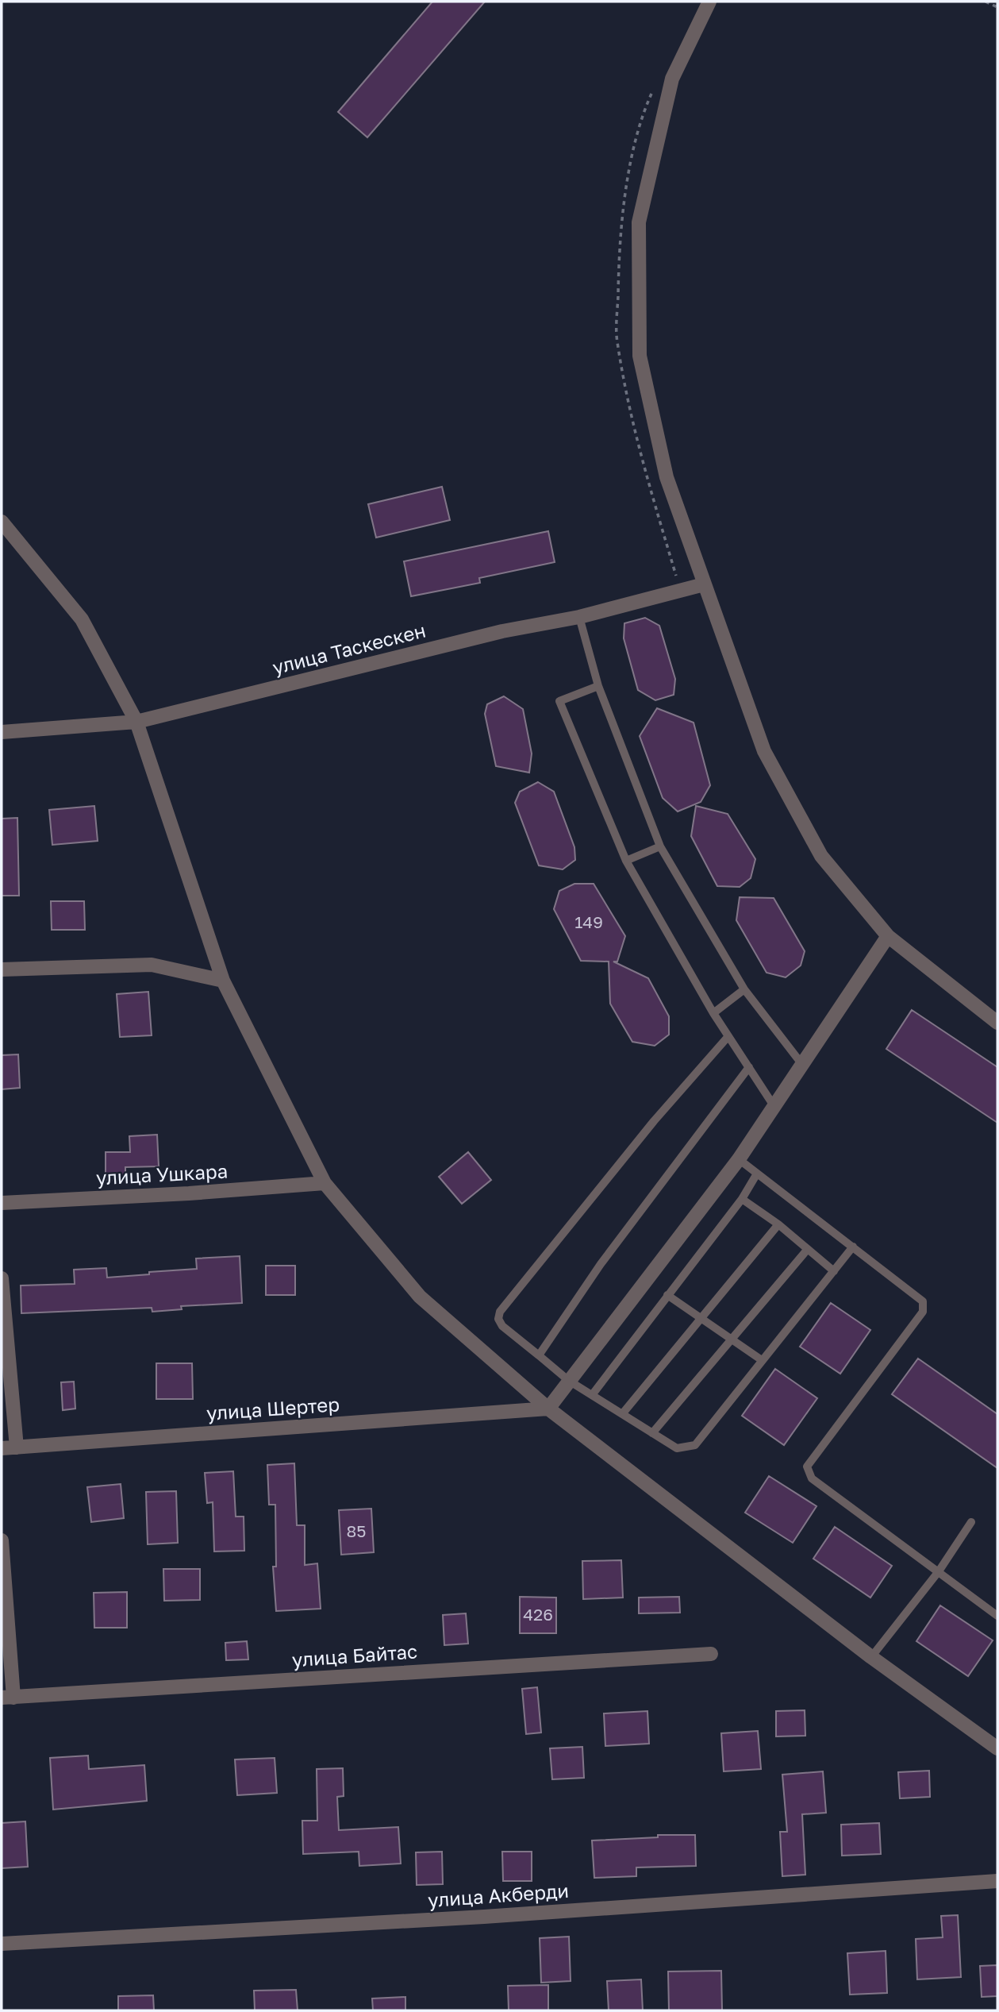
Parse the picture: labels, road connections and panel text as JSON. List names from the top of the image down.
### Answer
{
  "streets": {
    "street": [
      "улица Таскескен",
      "улица Ушкара",
      "улица Шертер",
      "улица Байтас",
      "улица Акберди"
    ]
  },
  "house_numbers": ["149", "85", "426"]
}
